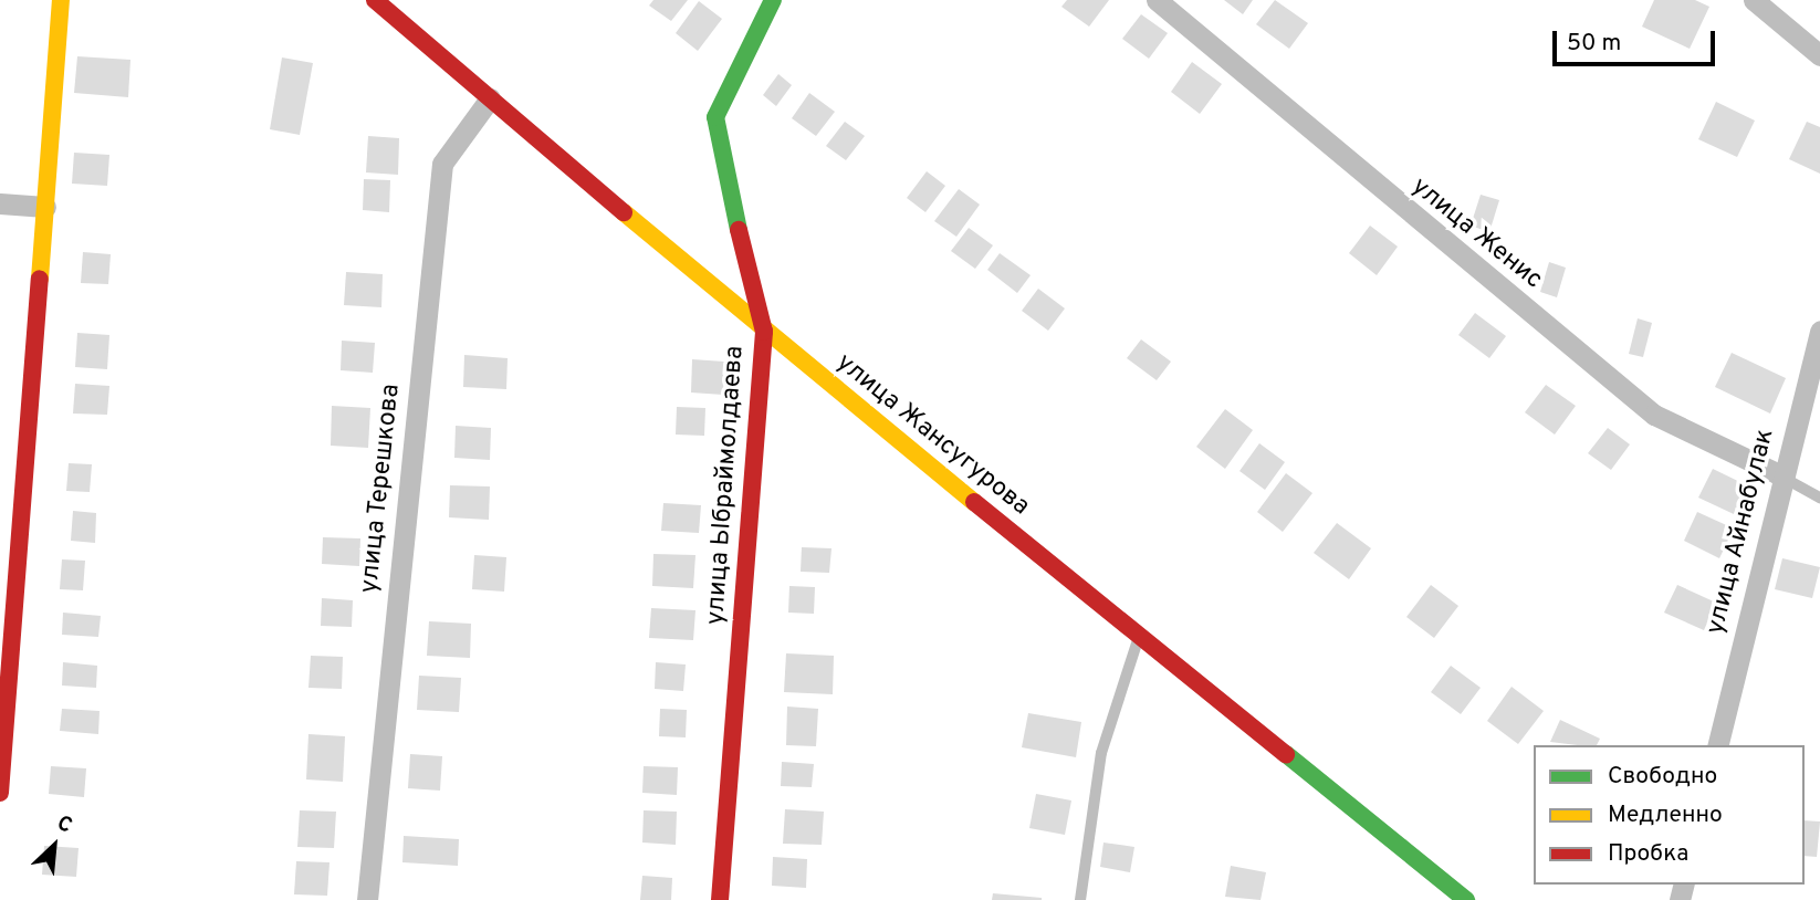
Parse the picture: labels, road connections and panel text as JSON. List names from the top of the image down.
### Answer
{
  "streets": {
    "street": [
      "улица Женис",
      "улица Жансугурова",
      "улица Ыбраймолдаева",
      "улица Терешкова",
      "улица Айнабулак"
    ]
  },
  "crossings": [
    ["улица Женис", "улица Айнабулак"],
    ["улица Жансугурова", "улица Ыбраймолдаева"],
    ["улица Жансугурова", "улица Терешкова"]
  ],
  "legend": ["Свободно", "Медленно", "Пробка"],
  "scale_bar": "50 m",
  "north": "top right"
}
